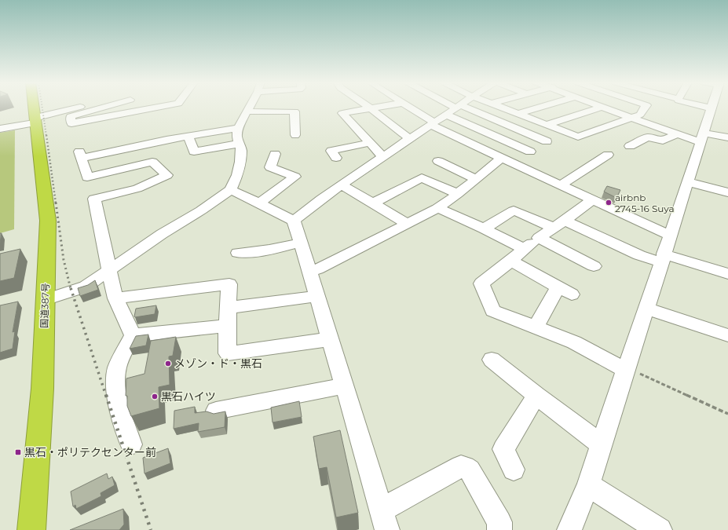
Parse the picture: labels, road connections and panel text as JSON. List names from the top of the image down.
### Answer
{
  "streets": {
    "highway": ["国道387号"]
  },
  "places": {
    "other": ["airbnb 2745-16 Suya", "メゾン・ド・黒石", "黒石ハイツ"],
    "transit": ["黒石・ポリテクセンター前"]
  }
}
